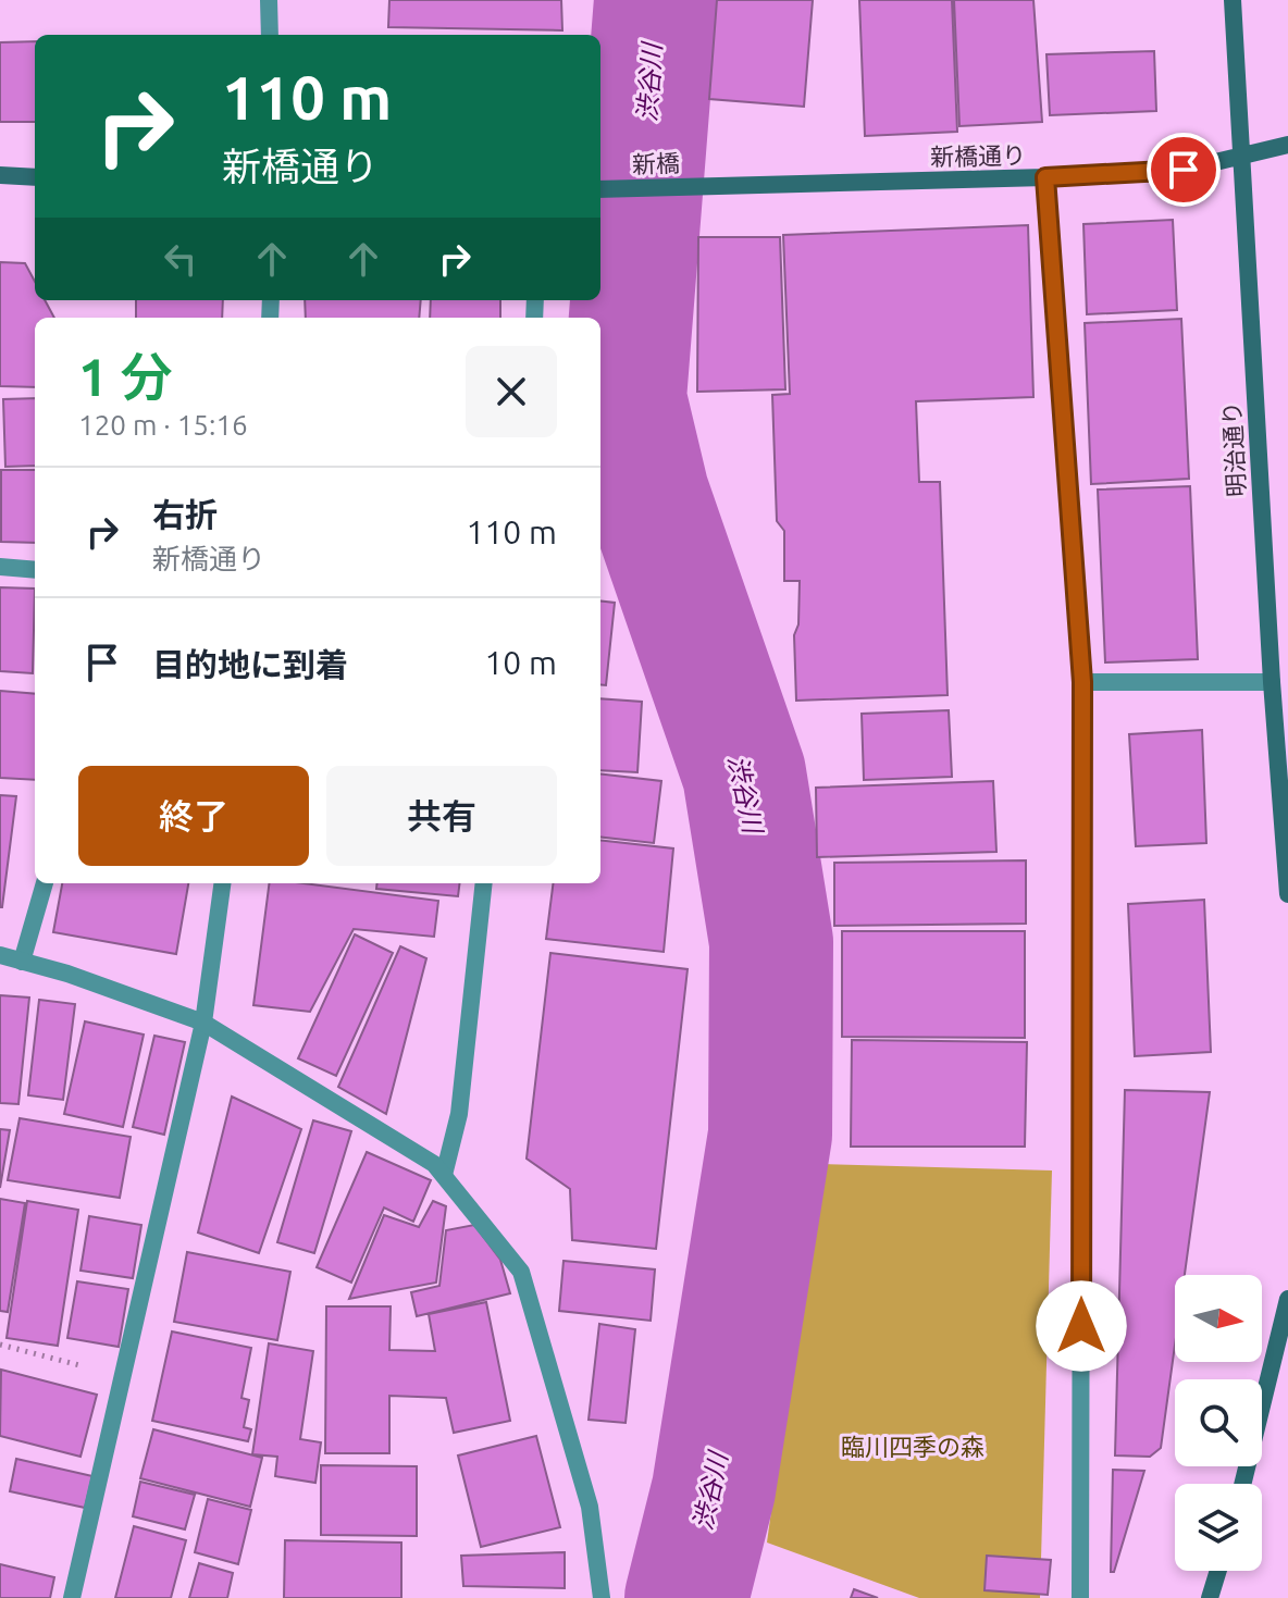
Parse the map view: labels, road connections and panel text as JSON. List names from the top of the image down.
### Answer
{
  "streets": {
    "main road": ["新橋通り", "新橋", "明治通り"]
  },
  "crossings": [
    ["新橋通り", "新橋"],
    ["新橋通り", "明治通り"]
  ],
  "water": ["渋谷川"],
  "parks": ["臨川四季の森"],
  "north": "right",
  "page": {
    "turn": ["110 m", "新橋通り"],
    "heading": ["1 分", "120 m · 15:16"],
    "list": [
      {
        "name": "右折",
        "note": "新橋通り",
        "value": "110 m"
      },
      {
        "name": "目的地に到着",
        "value": "10 m"
      }
    ],
    "buttons": ["終了", "共有"]
  }
}
